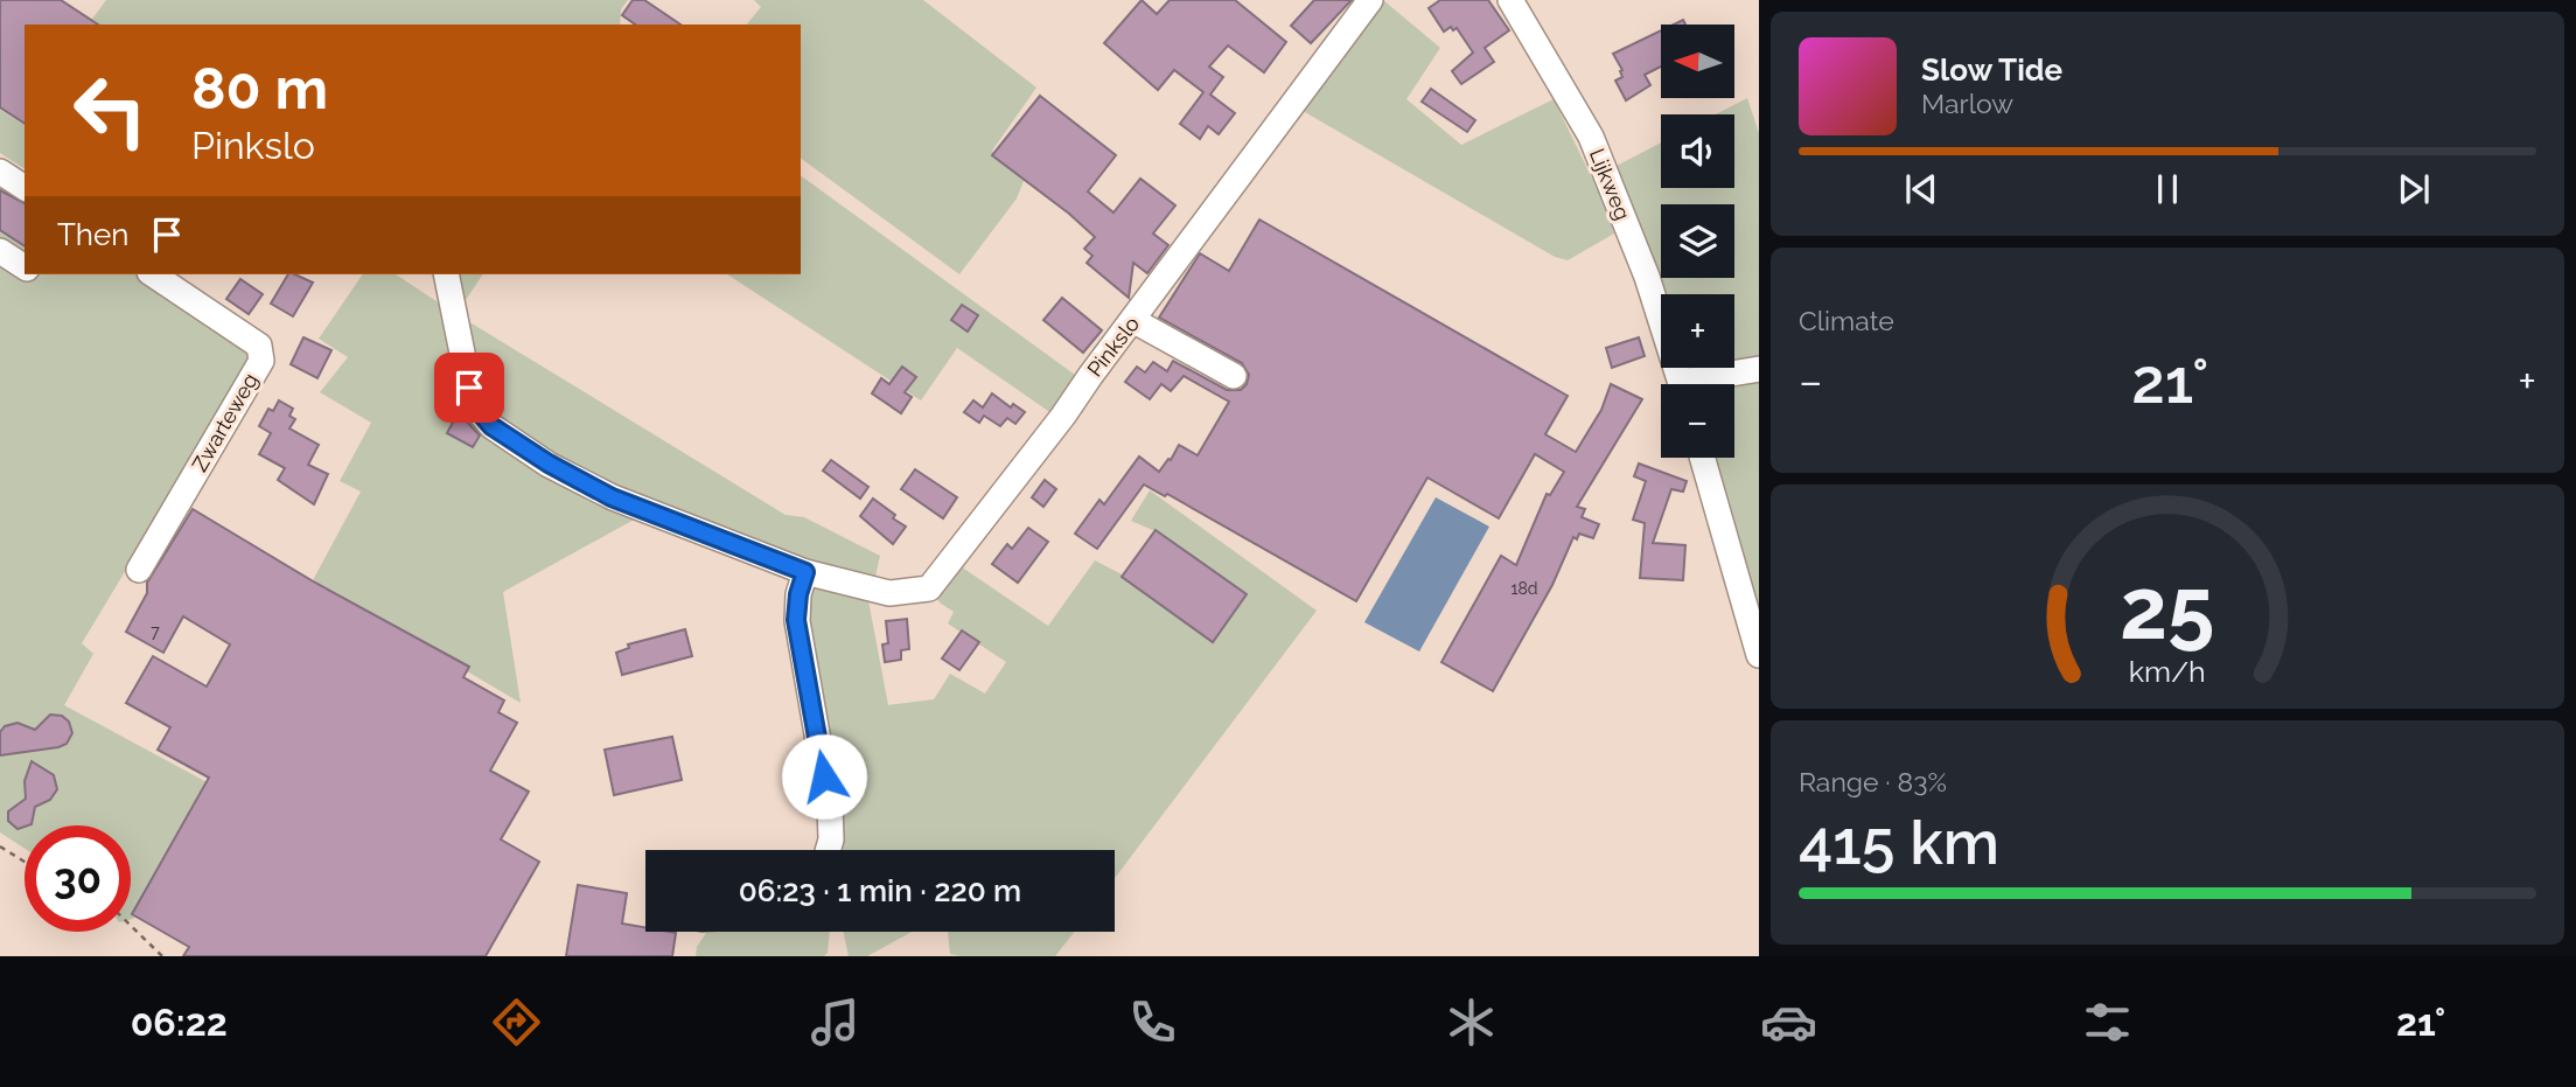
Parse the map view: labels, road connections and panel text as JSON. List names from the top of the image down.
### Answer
{
  "streets": {
    "street": ["Lijkweg", "Pinkslo", "Zwarteweg"]
  },
  "house_numbers": ["18d", "7"],
  "north": "left",
  "page": {
    "map_buttons": ["+", "−"],
    "turn": ["80 m", "Pinkslo"],
    "song": ["Slow Tide", "Marlow"],
    "then": "Then",
    "tile": [
      "Climate",
      ["Range · 83%", "415 km"]
    ],
    "heat": ["−", "21°", "+"],
    "limit": "30",
    "trip": "06:23 · 1 min · 220 m",
    "tabs": ["06:22", "21°"],
    "gauge": ["25", "km/h"]
  }
}
